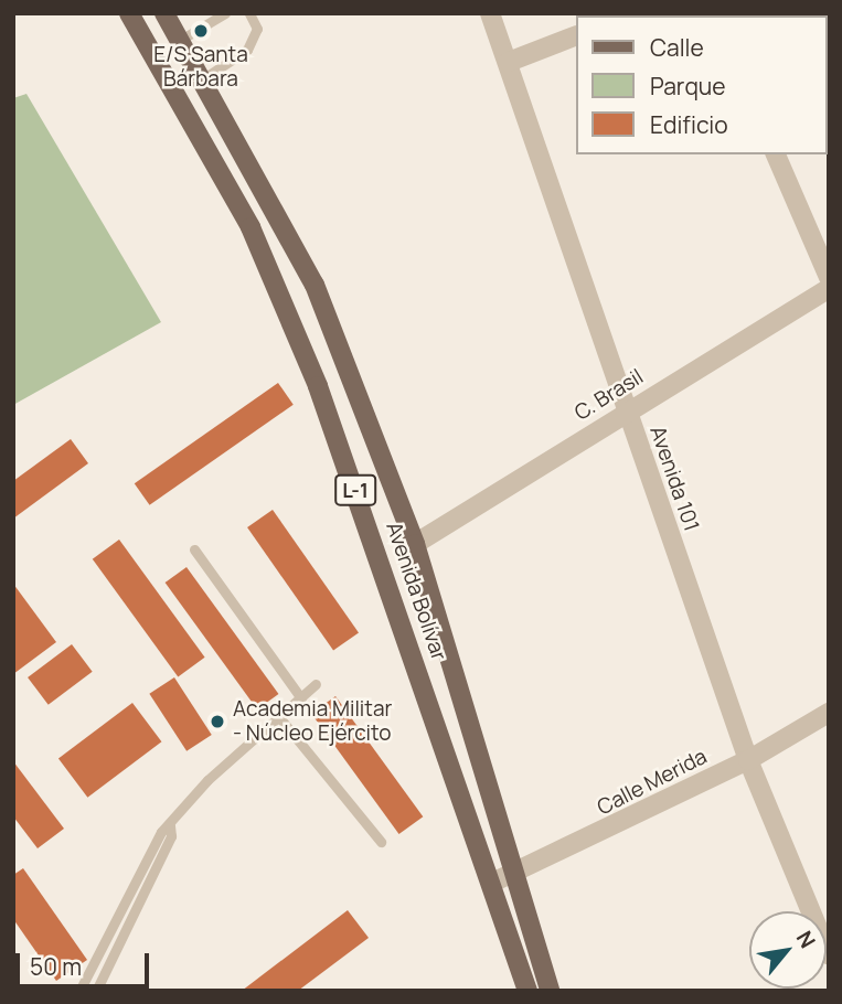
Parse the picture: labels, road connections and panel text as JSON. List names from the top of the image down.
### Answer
{
  "streets": {
    "main road": ["L-1", "Avenida Bolívar"],
    "street": ["C. Brasil", "Avenida 101", "Calle Merida"]
  },
  "crossings": [
    ["C. Brasil", "Avenida 101"],
    ["C. Brasil", "Avenida Bolívar"],
    ["Avenida 101", "Calle Merida"],
    ["Avenida Bolívar", "Calle Merida"]
  ],
  "places": ["E/S Santa Bárbara", "Academia Militar - Núcleo Ejército"],
  "legend": ["Calle", "Parque", "Edificio"],
  "scale_bar": "50 m",
  "north": "top right"
}
